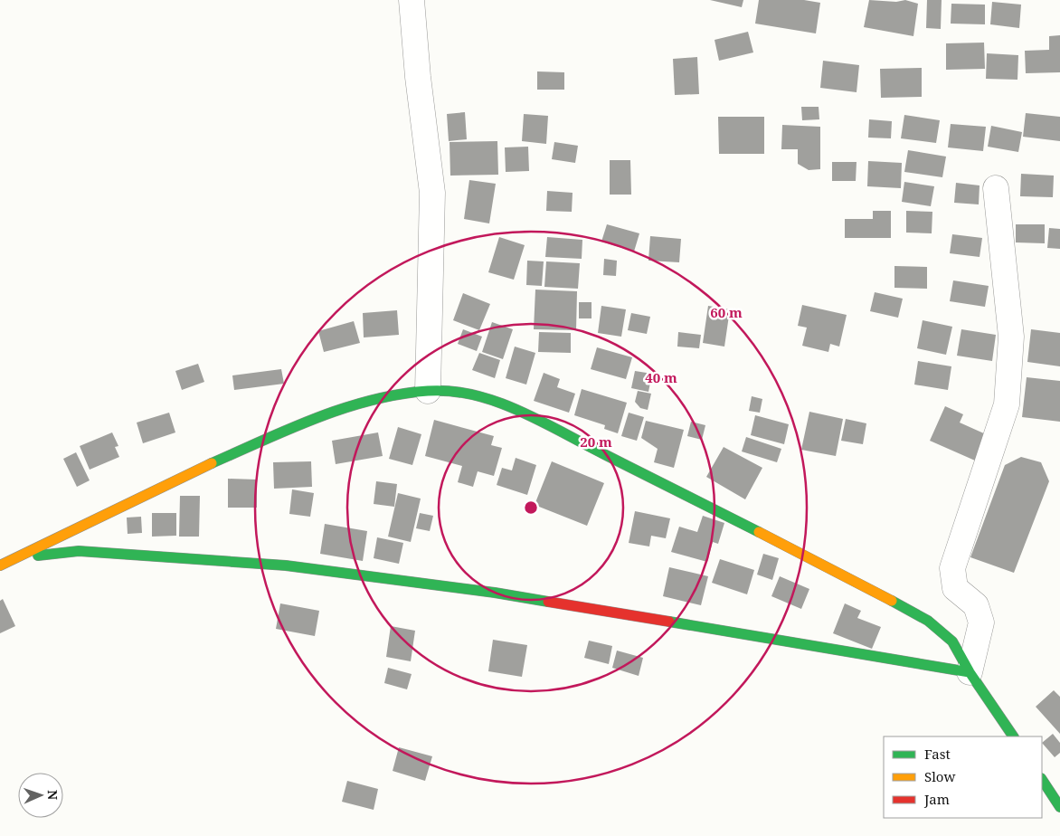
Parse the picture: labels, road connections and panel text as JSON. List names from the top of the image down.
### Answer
{
  "legend": ["Fast", "Slow", "Jam"],
  "north": "right",
  "rings": ["60 m", "40 m", "20 m"]
}
